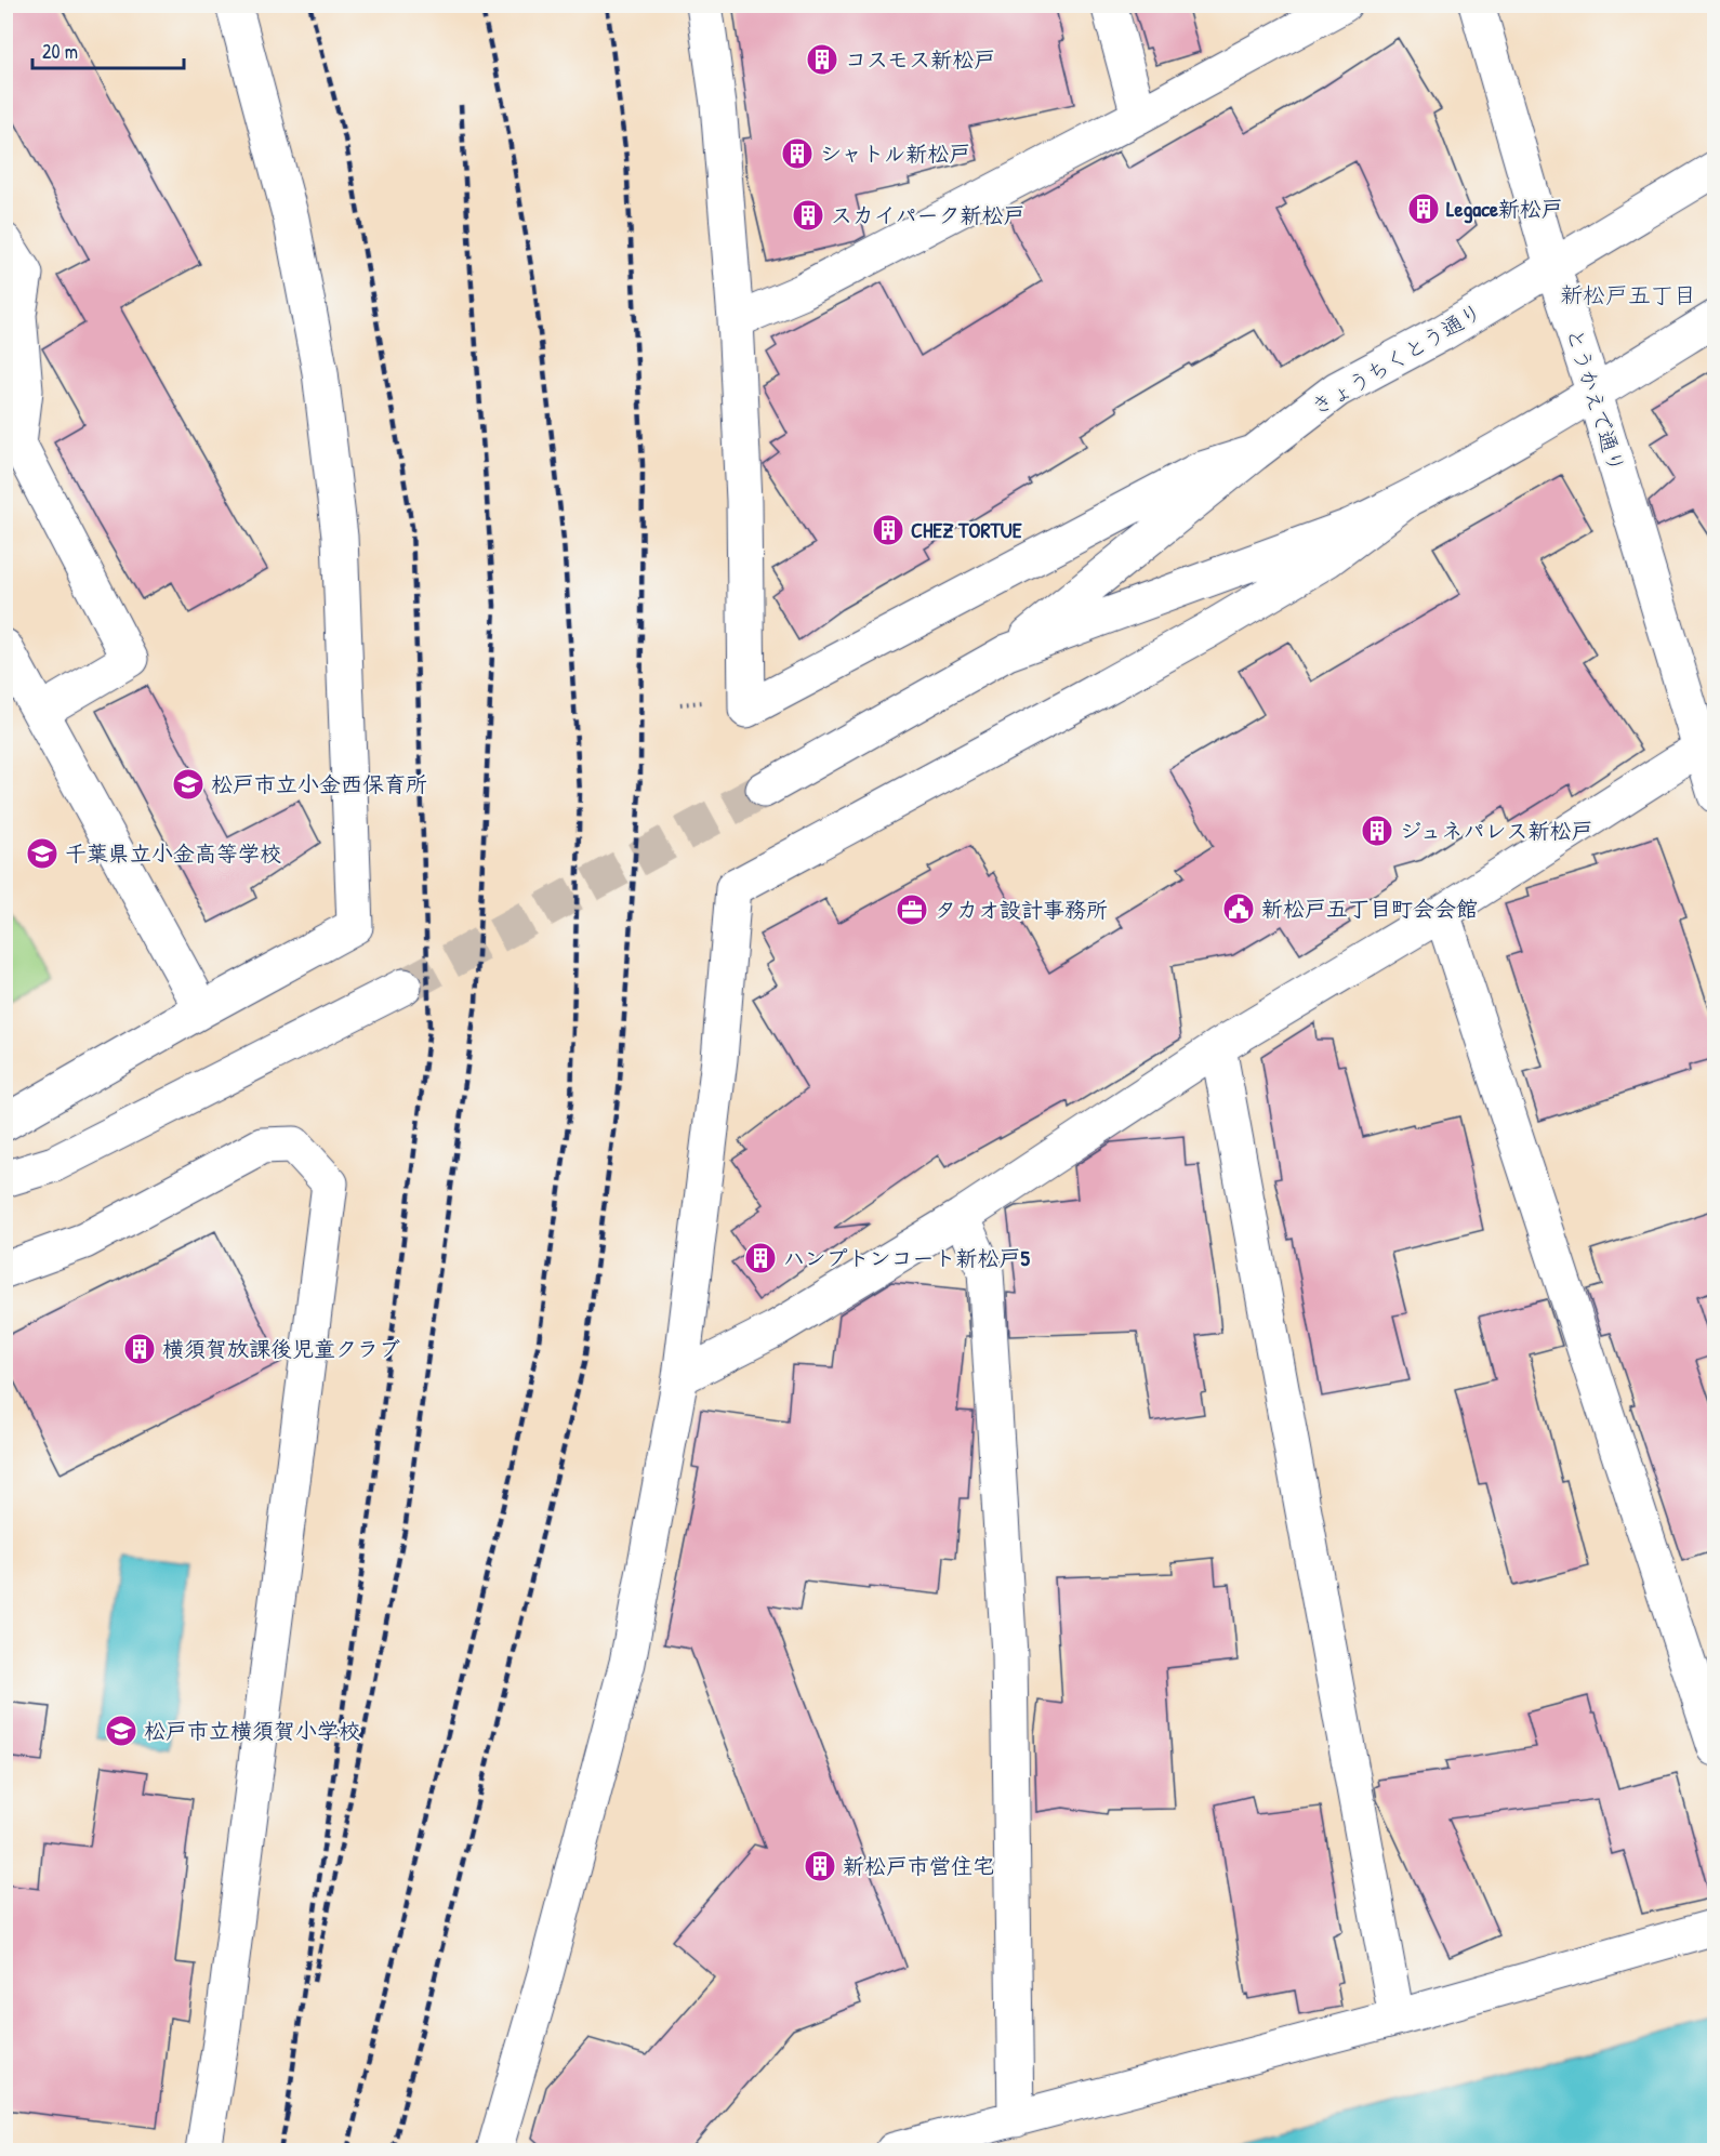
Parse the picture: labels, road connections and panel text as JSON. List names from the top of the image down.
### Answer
{
  "streets": {
    "street": ["きょうちくとう通り", "とうかえで通り"]
  },
  "crossings": [
    ["きょうちくとう通り", "とうかえで通り"]
  ],
  "districts": ["新松戸五丁目"],
  "places": {
    "building": [
      "コスモス新松戸",
      "シャトル新松戸",
      "Legace新松戸",
      "スカイパーク新松戸",
      "CHEZ TORTUE",
      "ジュネパレス新松戸",
      "ハンプトンコート新松戸5",
      "横須賀放課後児童クラブ",
      "新松戸市営住宅"
    ],
    "school or university": ["松戸市立小金西保育所", "千葉県立小金高等学校", "松戸市立横須賀小学校"],
    "public building": ["新松戸五丁目町会会館"],
    "office": ["タカオ設計事務所"]
  },
  "scale_bar": "20 m"
}
